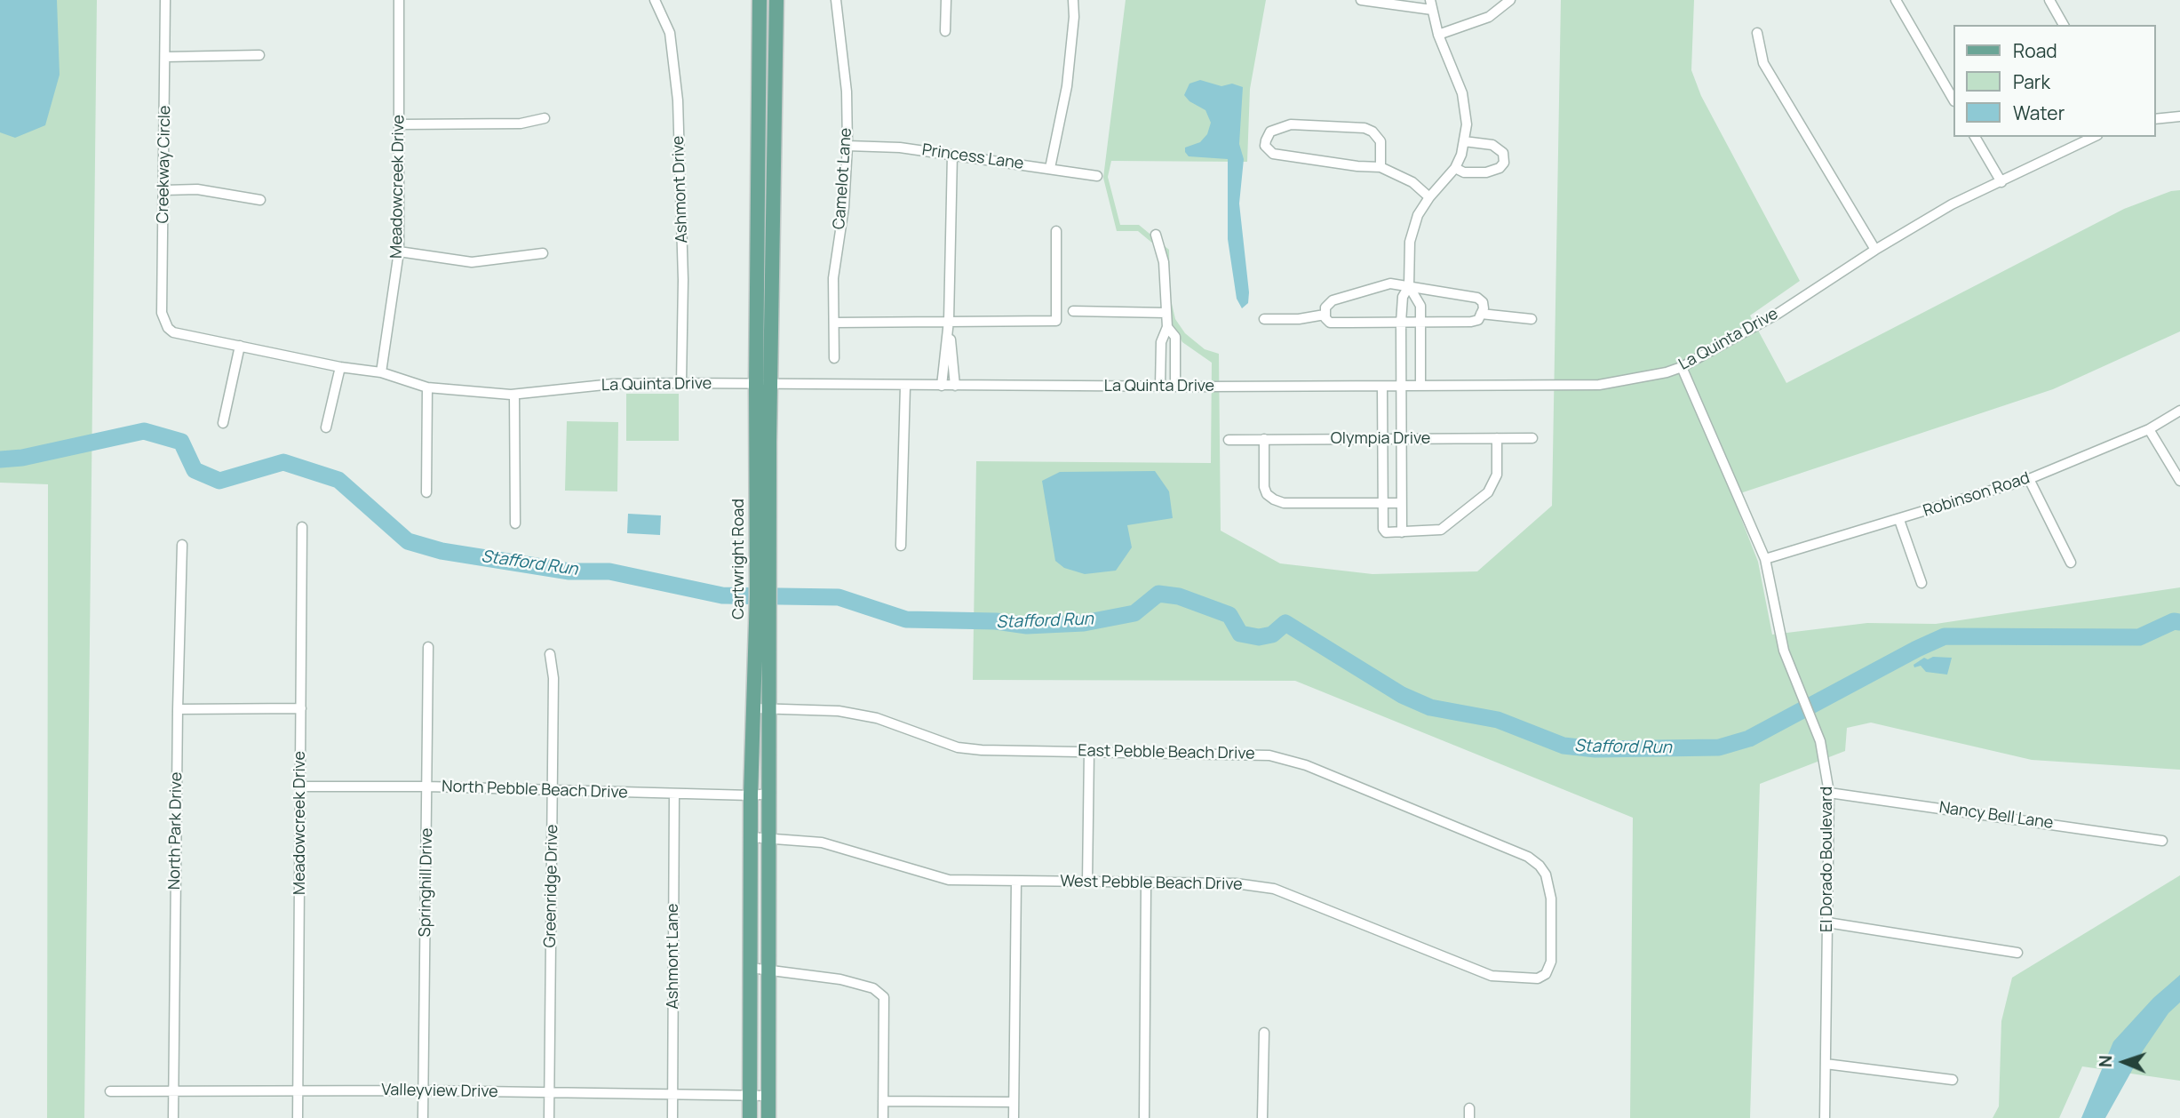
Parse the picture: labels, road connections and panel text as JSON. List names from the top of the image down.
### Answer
{
  "streets": {
    "main road": ["Cartwright Road"],
    "street": [
      "Princess Lane",
      "Creekway Circle",
      "Camelot Lane",
      "Meadowcreek Drive",
      "Ashmont Drive",
      "La Quinta Drive",
      "Olympia Drive",
      "Robinson Road",
      "East Pebble Beach Drive",
      "North Pebble Beach Drive",
      "Nancy Bell Lane",
      "North Park Drive",
      "El Dorado Boulevard",
      "Springhill Drive",
      "West Pebble Beach Drive",
      "Greenridge Drive",
      "Ashmont Lane",
      "Valleyview Drive"
    ]
  },
  "crossings": [
    ["Princess Lane", "Camelot Lane"],
    ["Creekway Circle", "La Quinta Drive"],
    ["Meadowcreek Drive", "La Quinta Drive"],
    ["Meadowcreek Drive", "North Pebble Beach Drive"],
    ["Meadowcreek Drive", "Valleyview Drive"],
    ["Ashmont Drive", "La Quinta Drive"],
    ["La Quinta Drive", "Cartwright Road"],
    ["La Quinta Drive", "El Dorado Boulevard"],
    ["Robinson Road", "El Dorado Boulevard"],
    ["Cartwright Road", "East Pebble Beach Drive"],
    ["Cartwright Road", "North Pebble Beach Drive"],
    ["Cartwright Road", "West Pebble Beach Drive"],
    ["Cartwright Road", "Valleyview Drive"],
    ["East Pebble Beach Drive", "West Pebble Beach Drive"],
    ["North Pebble Beach Drive", "Springhill Drive"],
    ["North Pebble Beach Drive", "Greenridge Drive"],
    ["North Pebble Beach Drive", "Ashmont Lane"],
    ["Nancy Bell Lane", "El Dorado Boulevard"],
    ["North Park Drive", "Valleyview Drive"],
    ["Springhill Drive", "Valleyview Drive"],
    ["Greenridge Drive", "Valleyview Drive"],
    ["Ashmont Lane", "Valleyview Drive"]
  ],
  "water": ["Stafford Run"],
  "legend": ["Road", "Park", "Water"],
  "north": "left"
}
